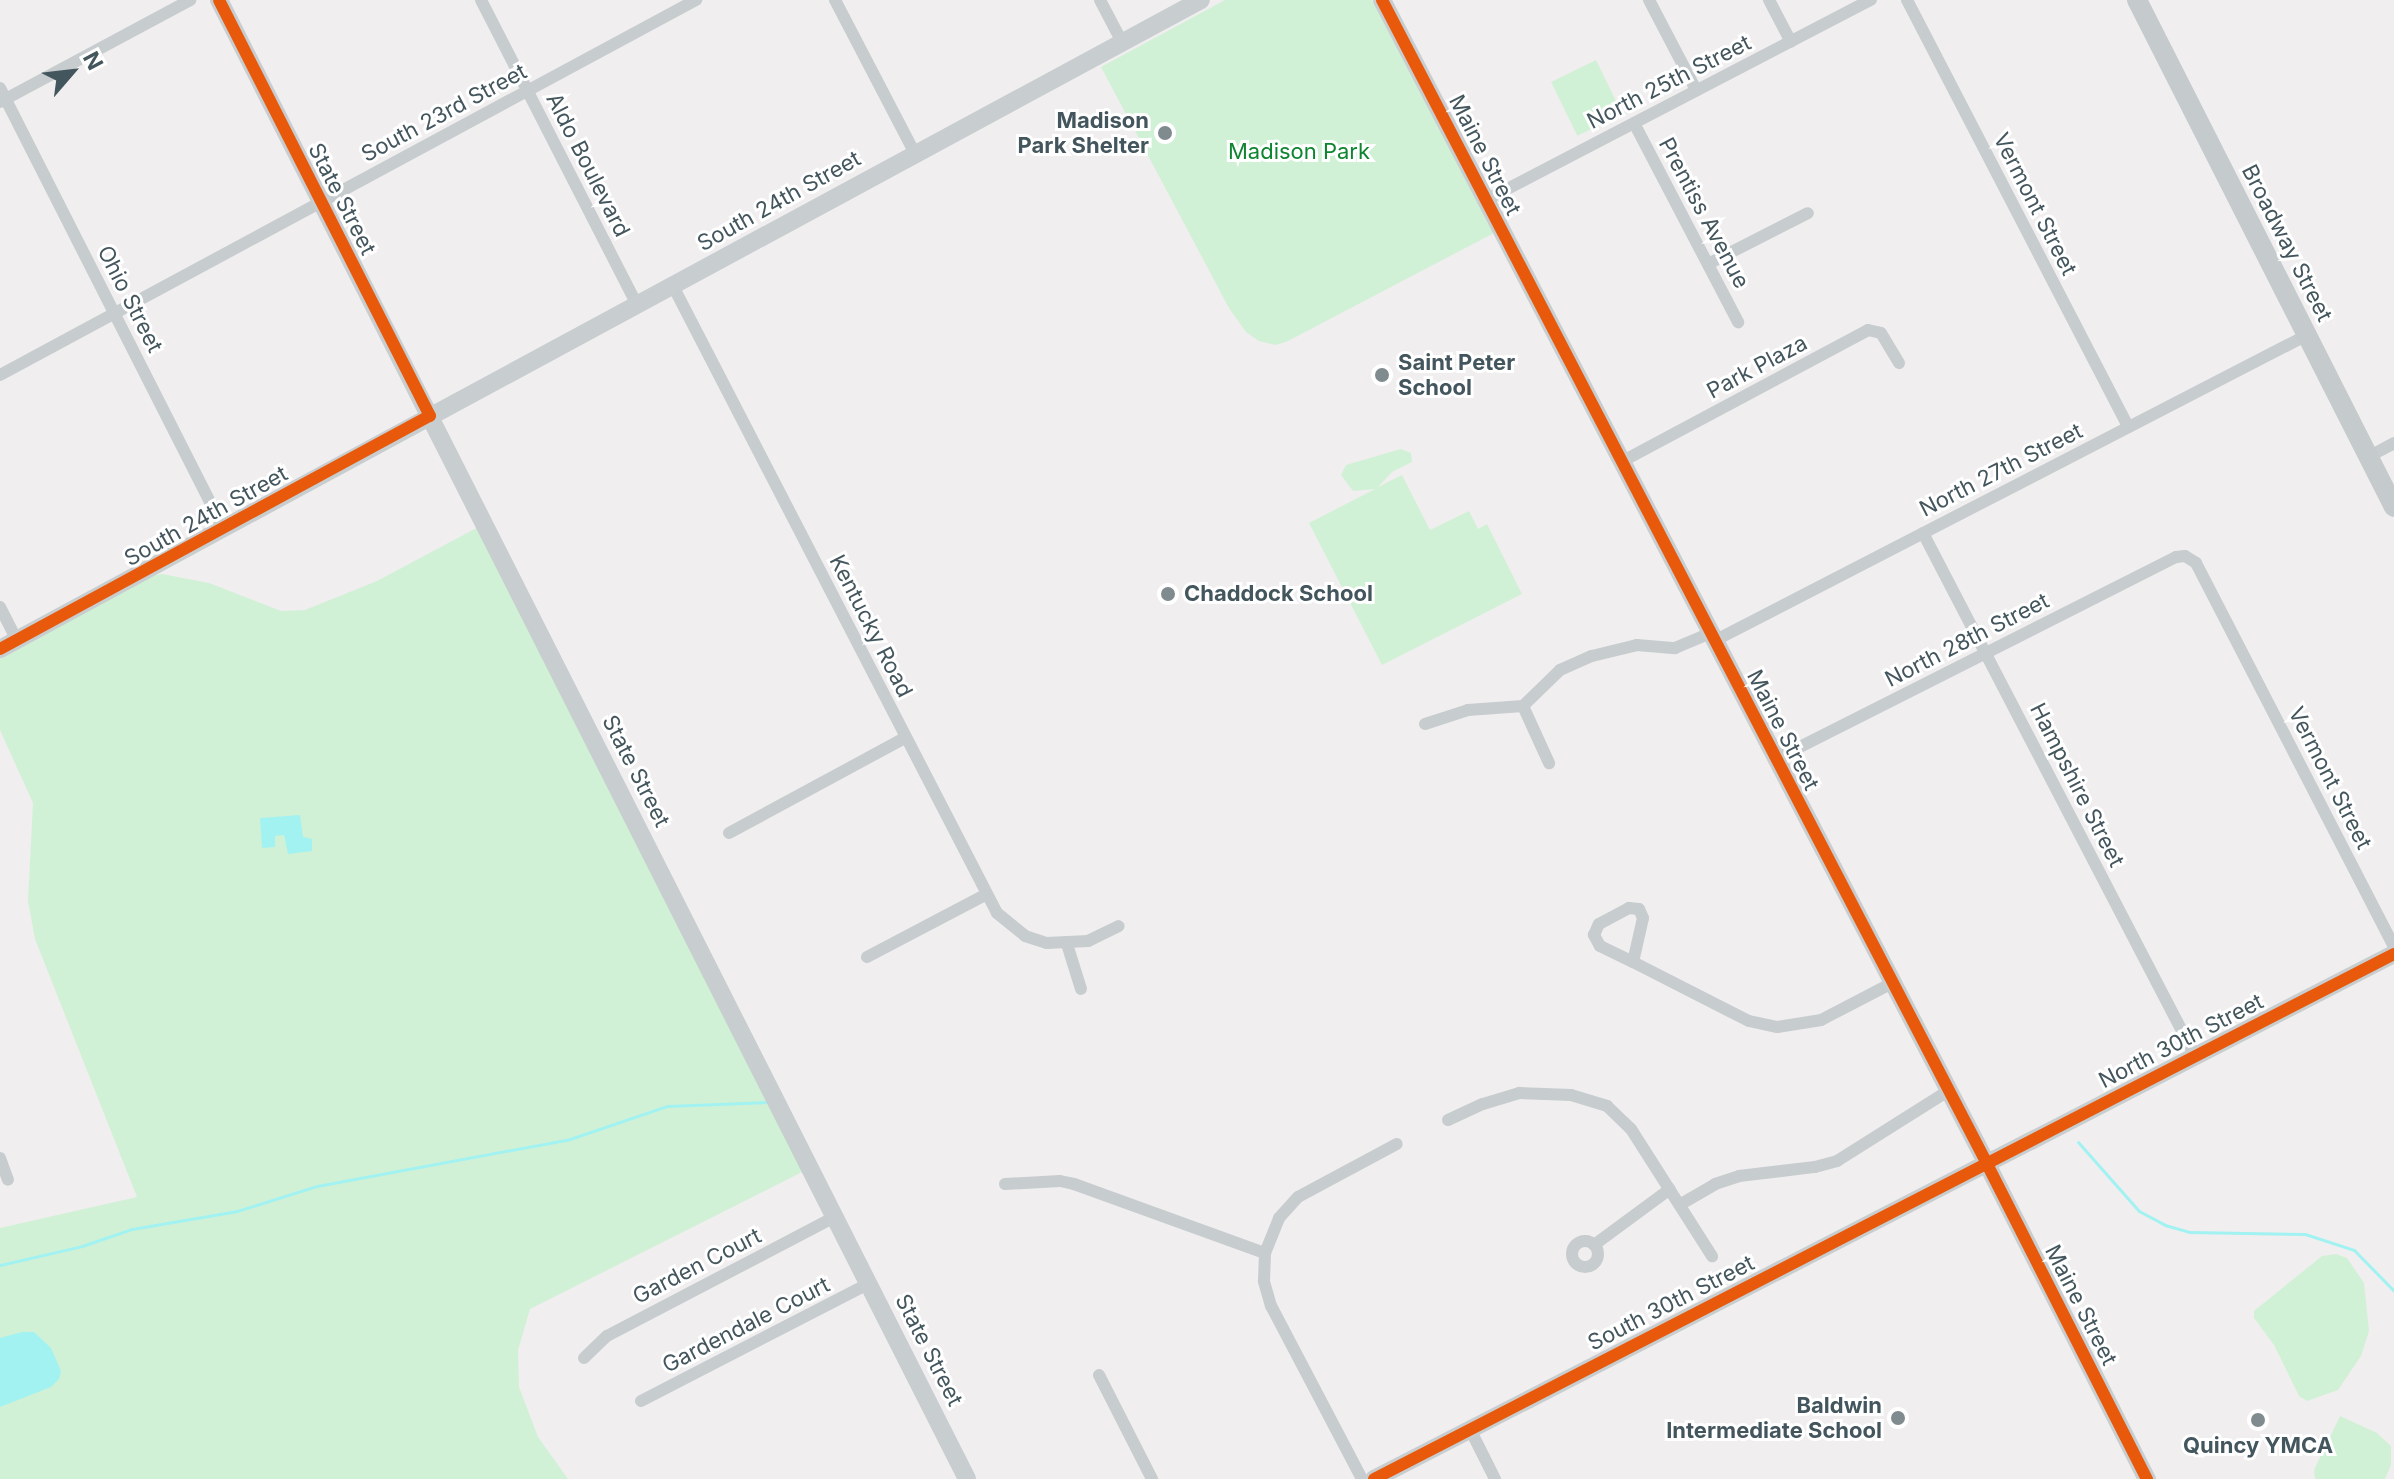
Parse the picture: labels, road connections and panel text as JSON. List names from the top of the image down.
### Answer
{
  "streets": {
    "main road": ["Broadway Street"],
    "street": [
      "North 25th Street",
      "South 23rd Street",
      "Maine Street",
      "Aldo Boulevard",
      "State Street",
      "South 24th Street",
      "Vermont Street",
      "Prentiss Avenue",
      "Ohio Street",
      "Park Plaza",
      "North 27th Street",
      "Kentucky Road",
      "North 28th Street",
      "Hampshire Street",
      "North 30th Street",
      "Garden Court",
      "South 30th Street",
      "Gardendale Court"
    ]
  },
  "crossings": [
    ["North 25th Street", "Maine Street"],
    ["North 25th Street", "Prentiss Avenue"],
    ["South 23rd Street", "Aldo Boulevard"],
    ["South 23rd Street", "State Street"],
    ["South 23rd Street", "Ohio Street"],
    ["Maine Street", "Park Plaza"],
    ["Maine Street", "North 27th Street"],
    ["Maine Street", "North 28th Street"],
    ["Maine Street", "North 30th Street"],
    ["Maine Street", "South 30th Street"],
    ["Aldo Boulevard", "South 24th Street"],
    ["State Street", "South 24th Street"],
    ["State Street", "Garden Court"],
    ["State Street", "Gardendale Court"],
    ["South 24th Street", "Ohio Street"],
    ["South 24th Street", "Kentucky Road"],
    ["Vermont Street", "North 27th Street"],
    ["Vermont Street", "North 28th Street"],
    ["Broadway Street", "North 27th Street"],
    ["North 27th Street", "Hampshire Street"],
    ["North 28th Street", "Hampshire Street"],
    ["Hampshire Street", "North 30th Street"],
    ["North 30th Street", "South 30th Street"]
  ],
  "parks": ["Madison Park"],
  "places": [
    "Madison Park Shelter",
    "Saint Peter School",
    "Chaddock School",
    "Baldwin Intermediate School",
    "Quincy YMCA"
  ],
  "north": "top right"
}
